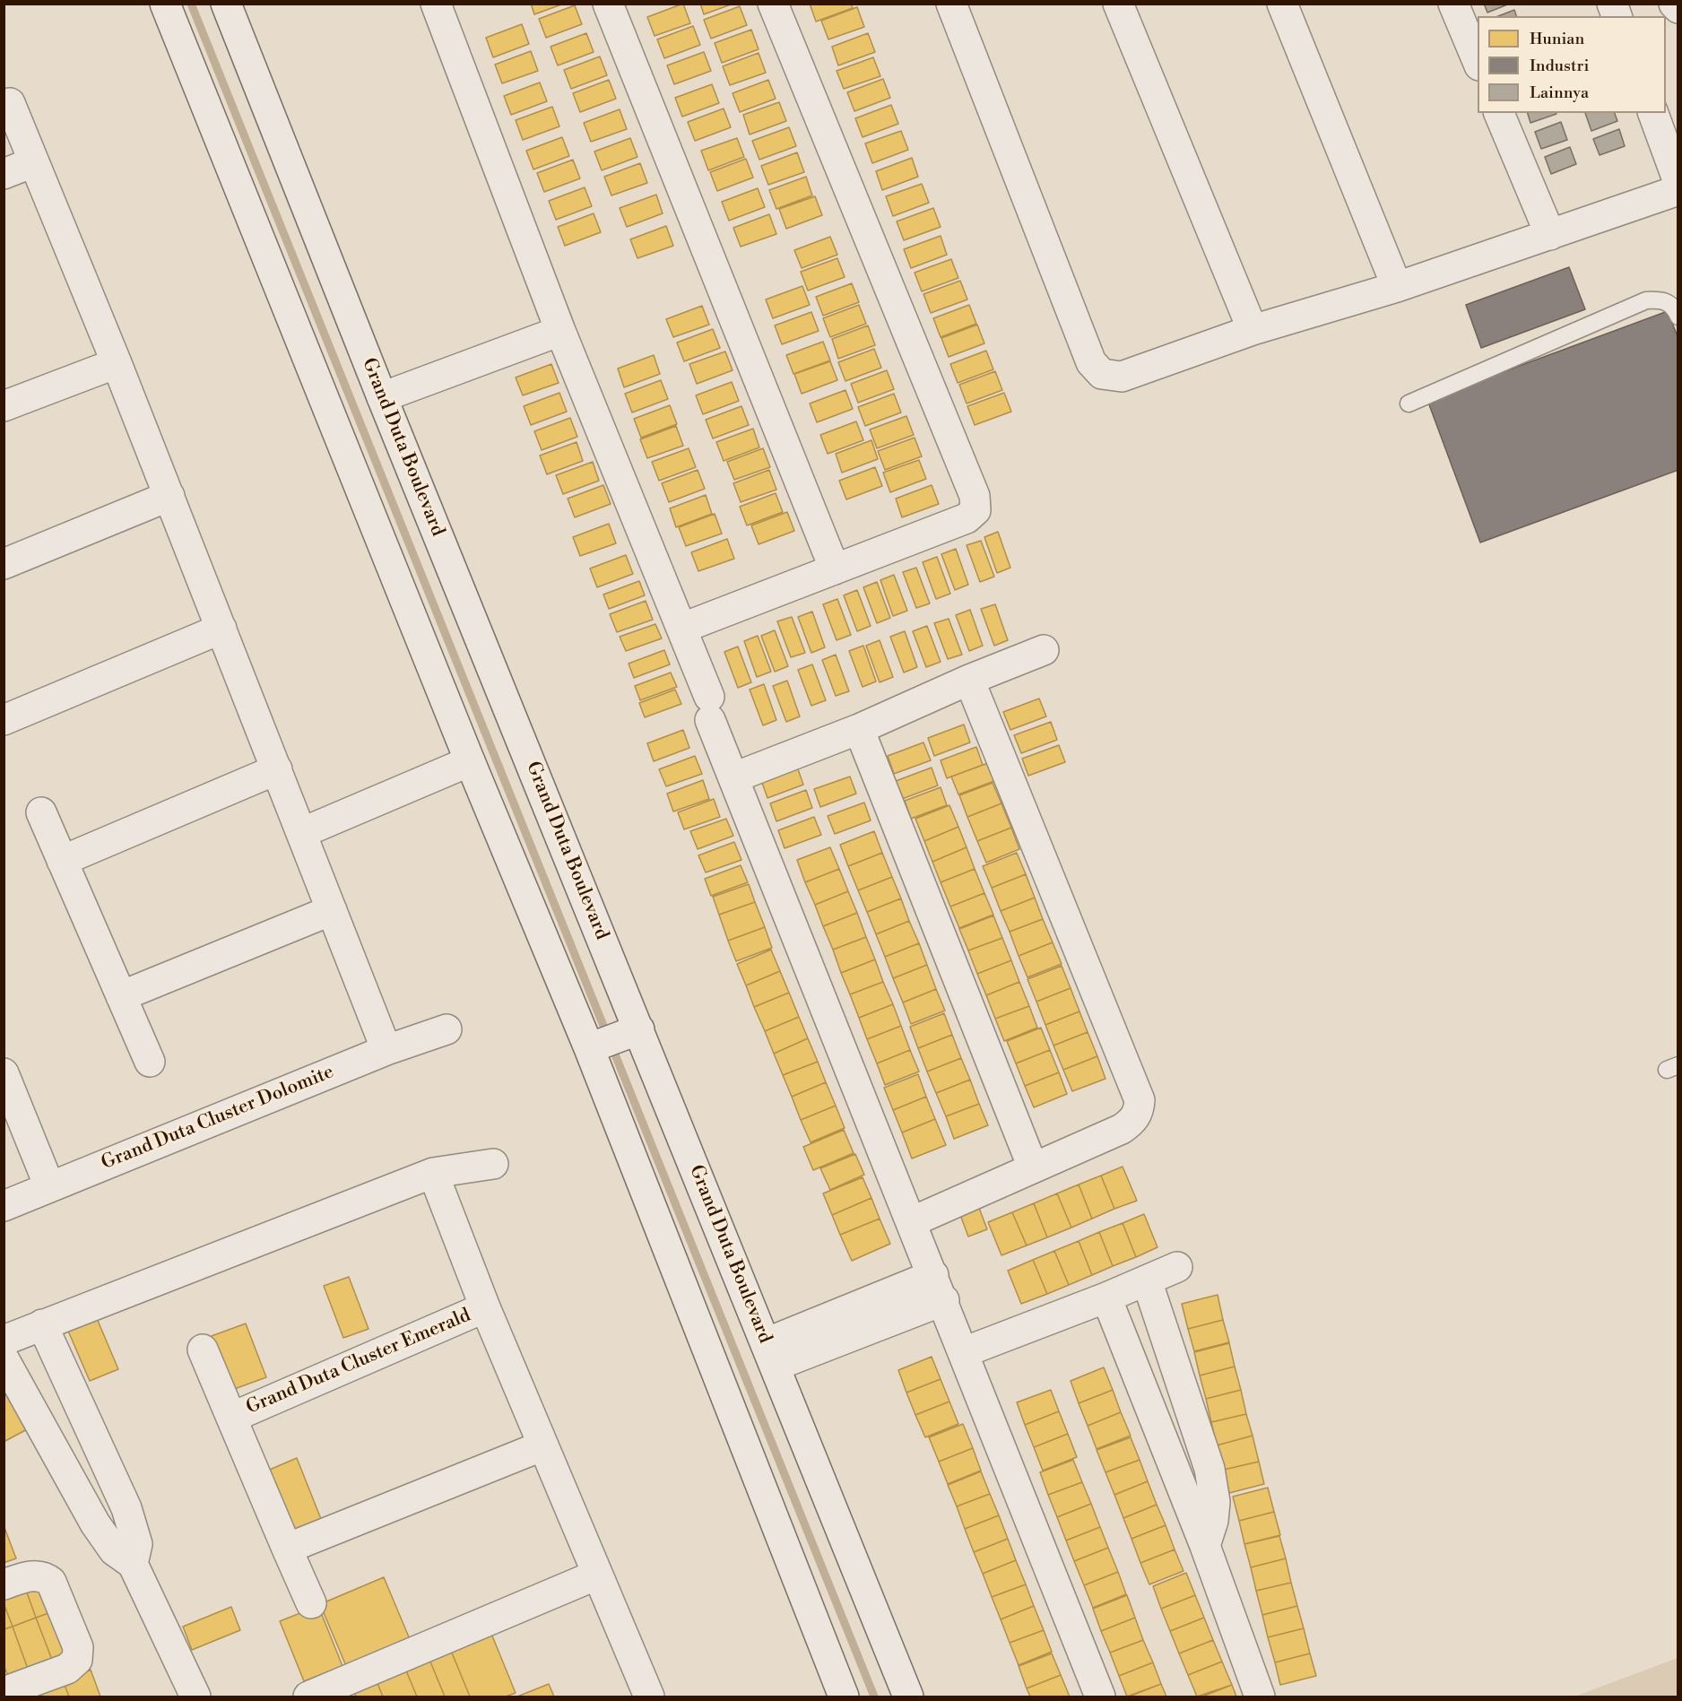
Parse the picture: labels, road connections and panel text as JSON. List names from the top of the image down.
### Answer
{
  "streets": {
    "street": ["Grand Duta Boulevard", "Grand Duta Cluster Dolomite", "Grand Duta Cluster Emerald"]
  },
  "legend": ["Hunian", "Industri", "Lainnya"]
}
